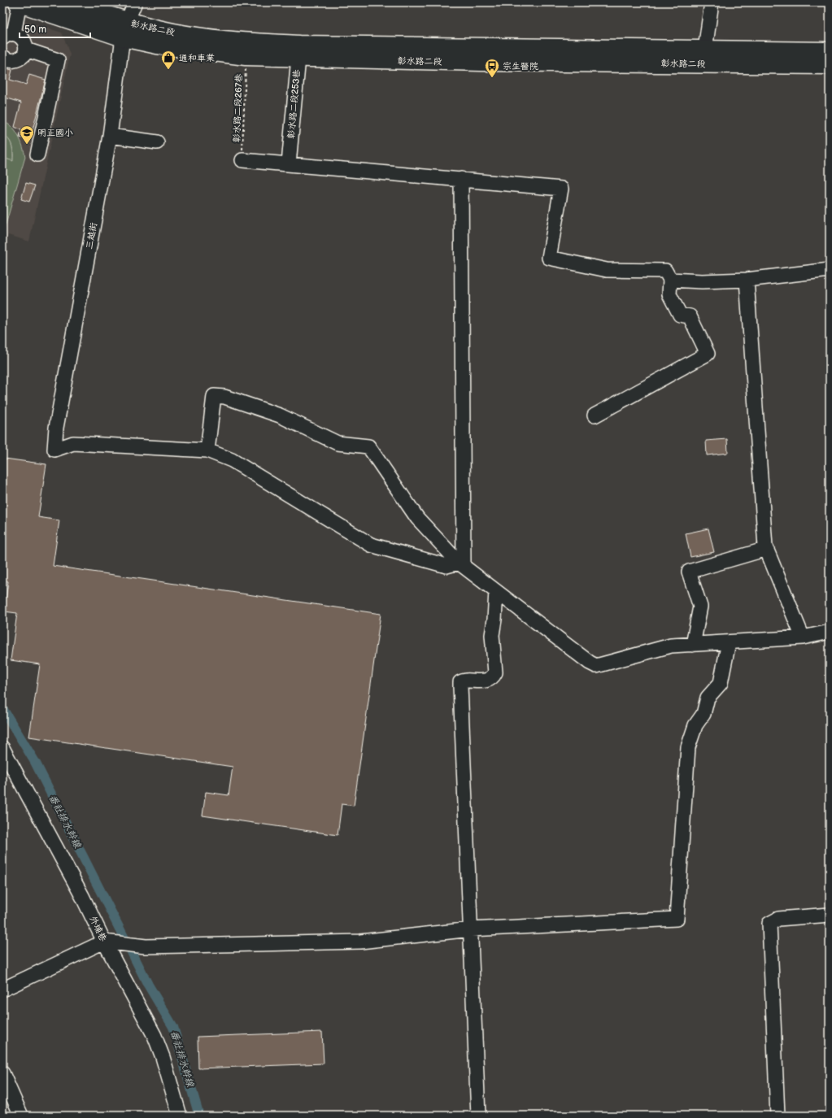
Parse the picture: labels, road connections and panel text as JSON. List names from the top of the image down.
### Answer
{
  "streets": {
    "main road": ["彰水路二段"],
    "street": ["彰水路二段253巷", "三越街", "外埔巷"],
    "path": ["彰水路二段267巷"]
  },
  "crossings": [
    ["彰水路二段", "彰水路二段253巷"],
    ["彰水路二段", "彰水路二段267巷"],
    ["彰水路二段", "三越街"]
  ],
  "water": ["番社排水幹線"],
  "places": {
    "shop": ["通和車業"],
    "bus stop": ["宗生醫院"],
    "school or university": ["明正國小"]
  },
  "scale_bar": "50 m"
}
